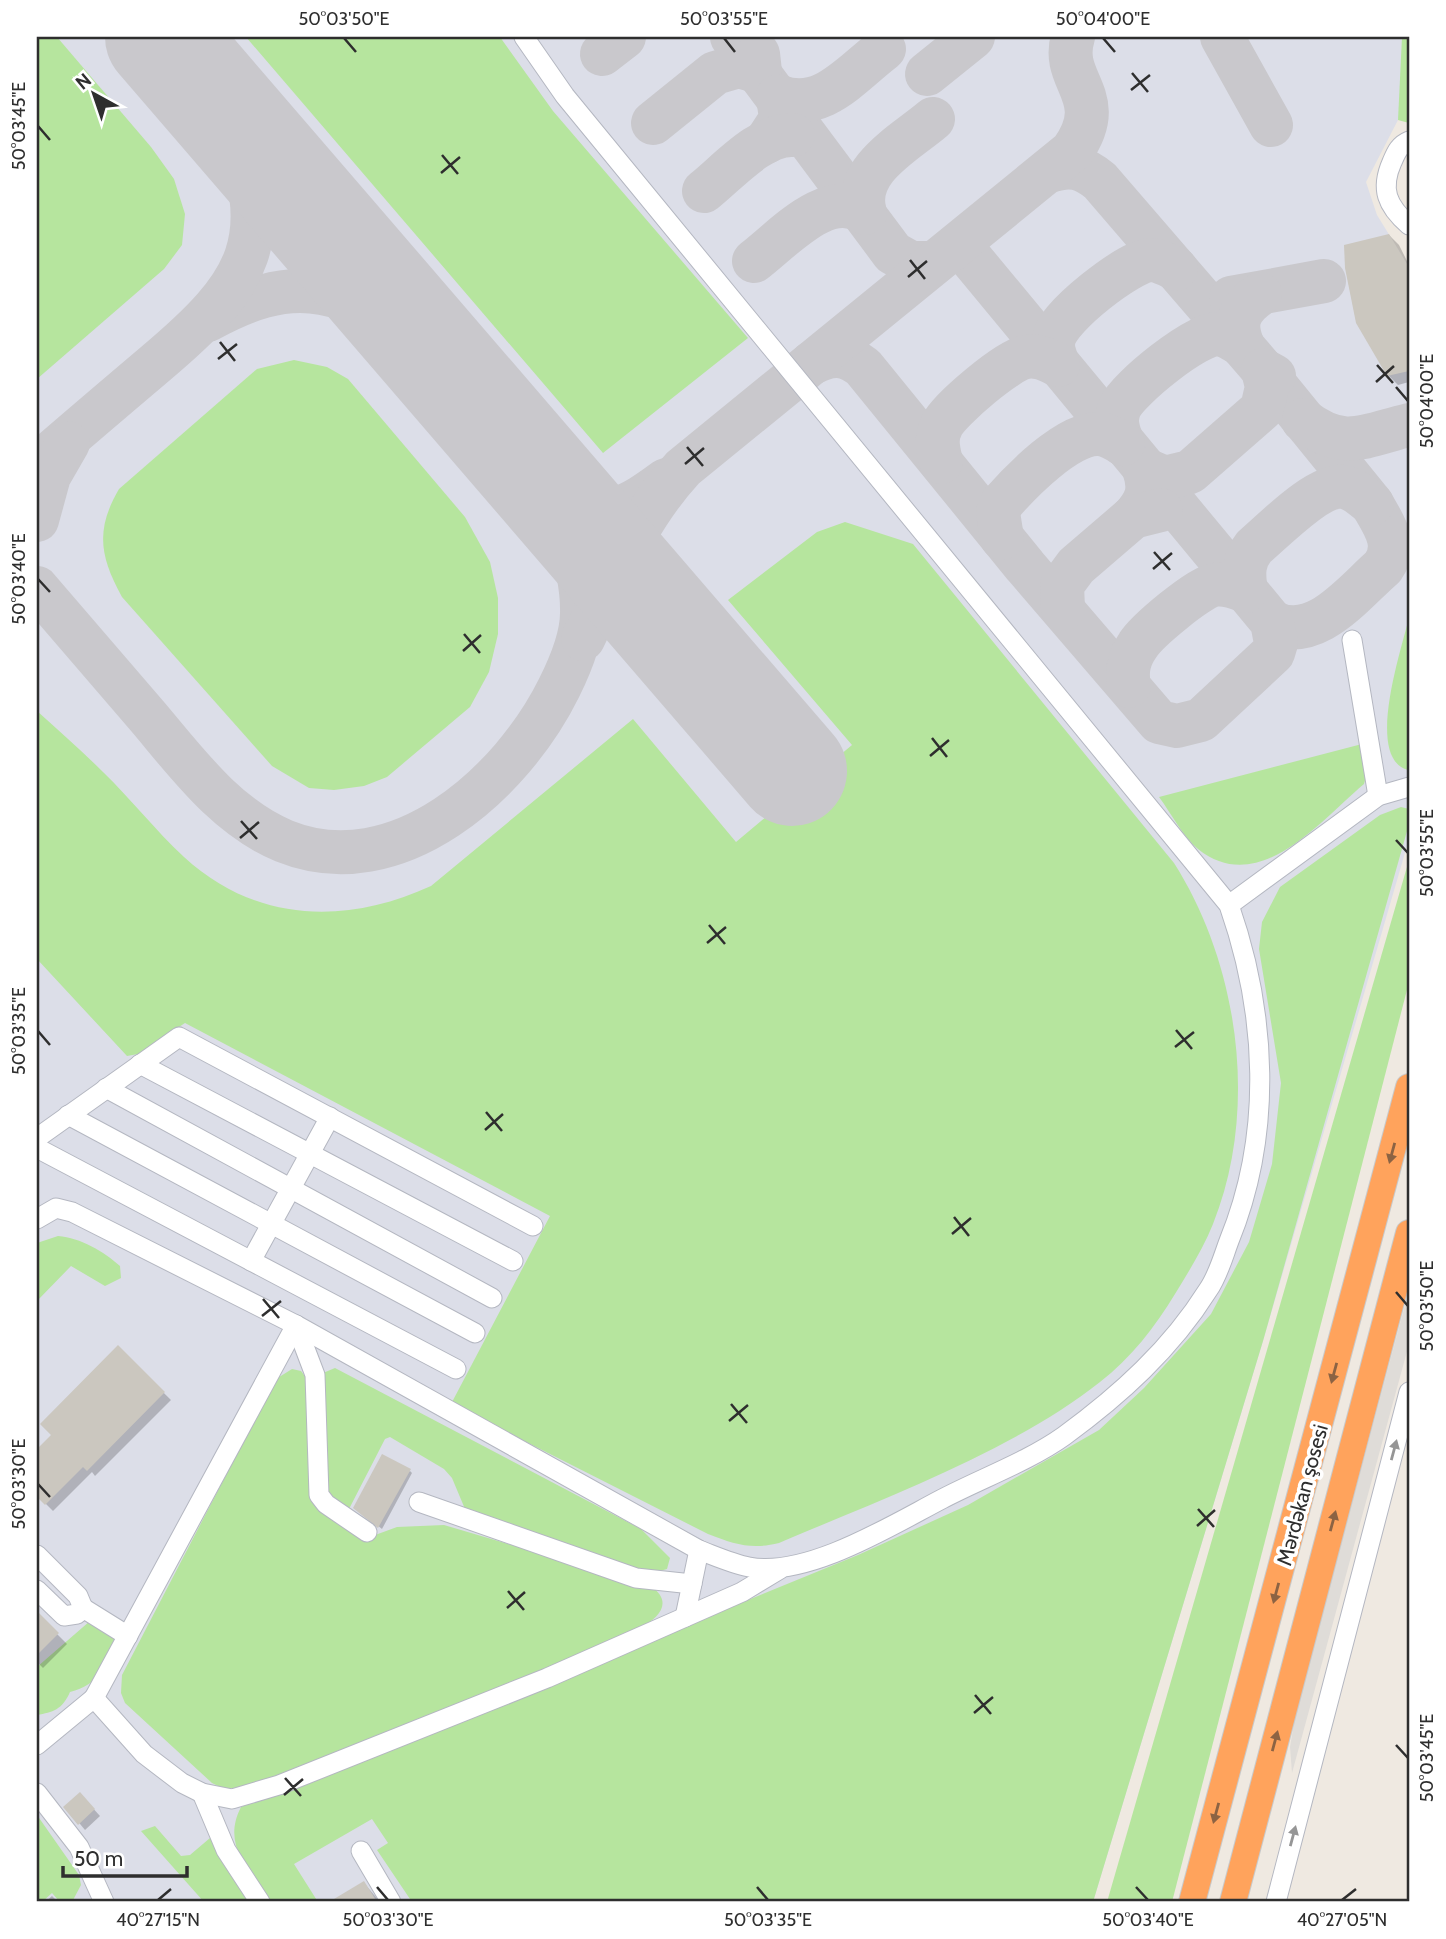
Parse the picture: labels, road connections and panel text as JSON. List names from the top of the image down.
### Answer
{
  "streets": {
    "highway": ["Mərdəkan şosesi"]
  },
  "scale_bar": "50 m",
  "north": "top left",
  "coordinates": [
    "50°03'50\"E",
    "50°03'55\"E",
    "50°04'00\"E",
    "50°03'45\"E",
    "50°03'40\"E",
    "50°03'35\"E",
    "50°03'30\"E",
    "40°27'15\"N",
    "40°27'05\"N"
  ]
}
